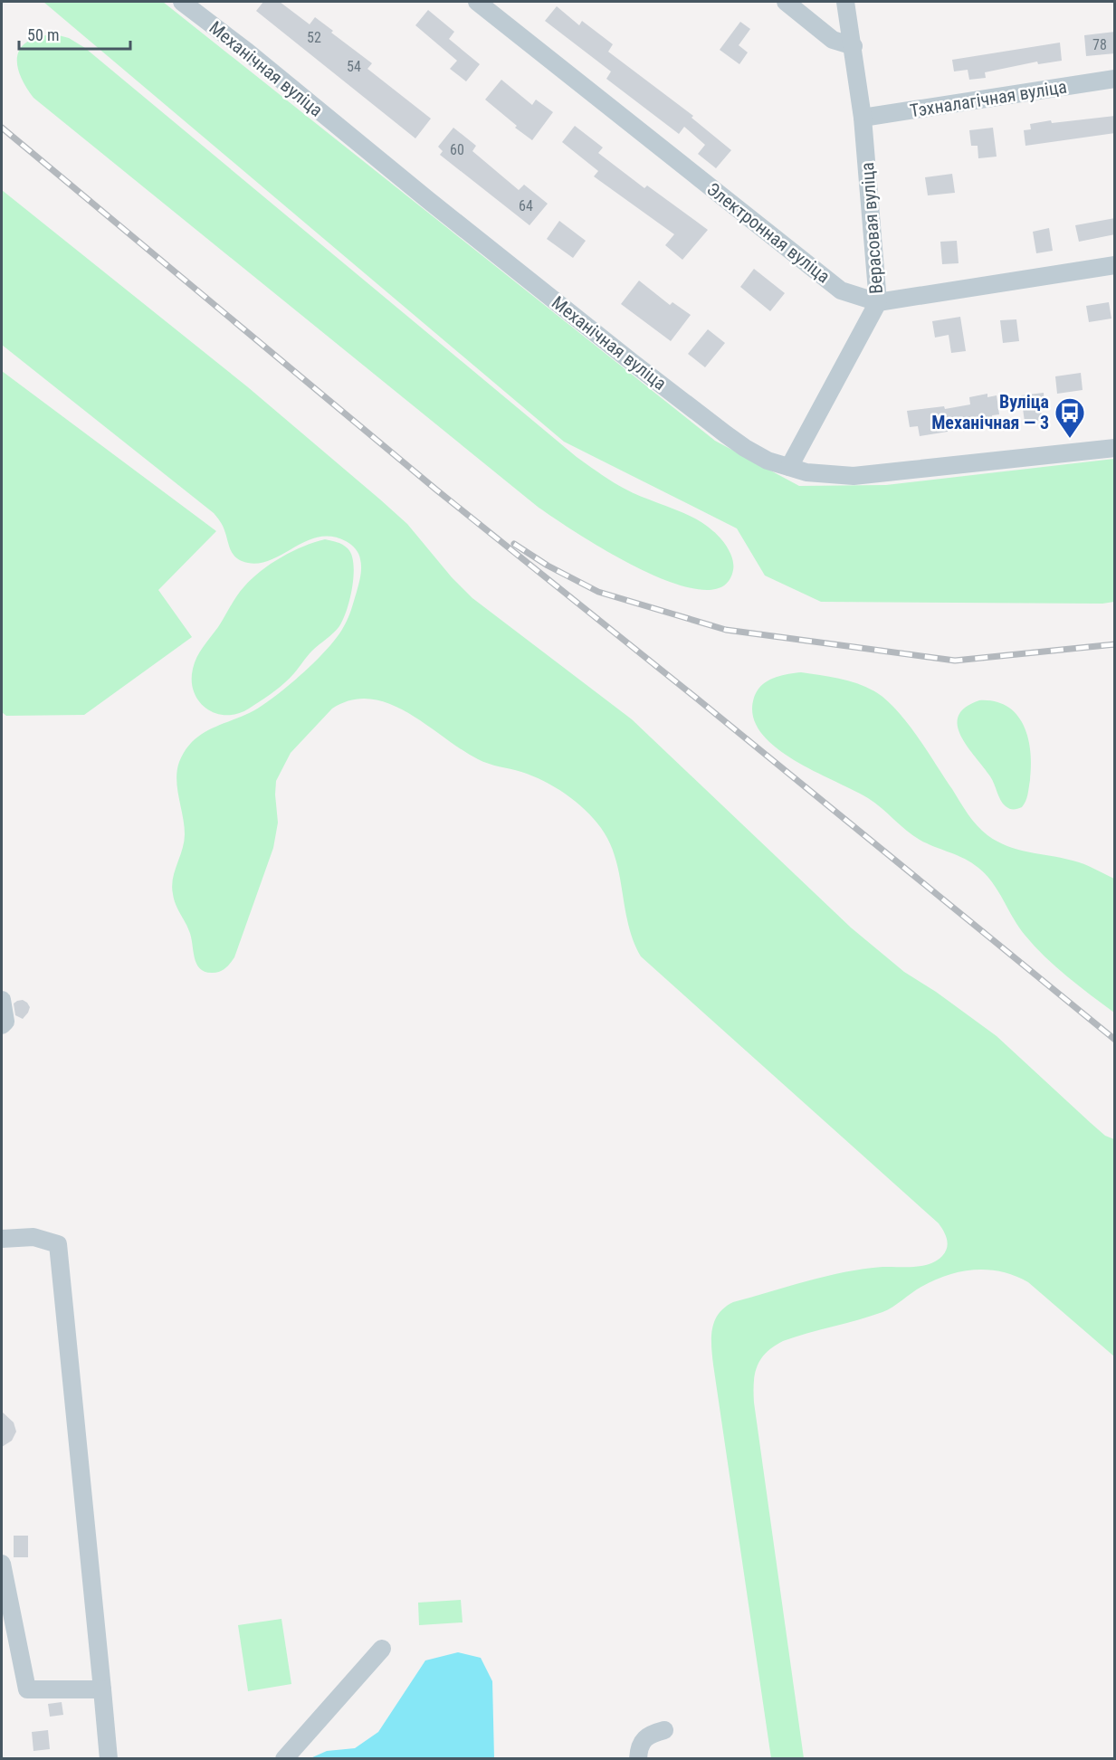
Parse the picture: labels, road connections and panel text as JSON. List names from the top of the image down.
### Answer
{
  "streets": {
    "street": [
      "Механічная вуліца",
      "Тэхналагічная вуліца",
      "Верасовая вуліца",
      "Электронная вуліца"
    ]
  },
  "crossings": [
    ["Механічная вуліца", "Верасовая вуліца"],
    ["Тэхналагічная вуліца", "Верасовая вуліца"],
    ["Верасовая вуліца", "Электронная вуліца"]
  ],
  "places": {
    "bus stop": ["Вуліца Механічная — 3"]
  },
  "house_numbers": [
    "52",
    "78",
    "54",
    "60",
    "64"
  ],
  "scale_bar": "50 m"
}
